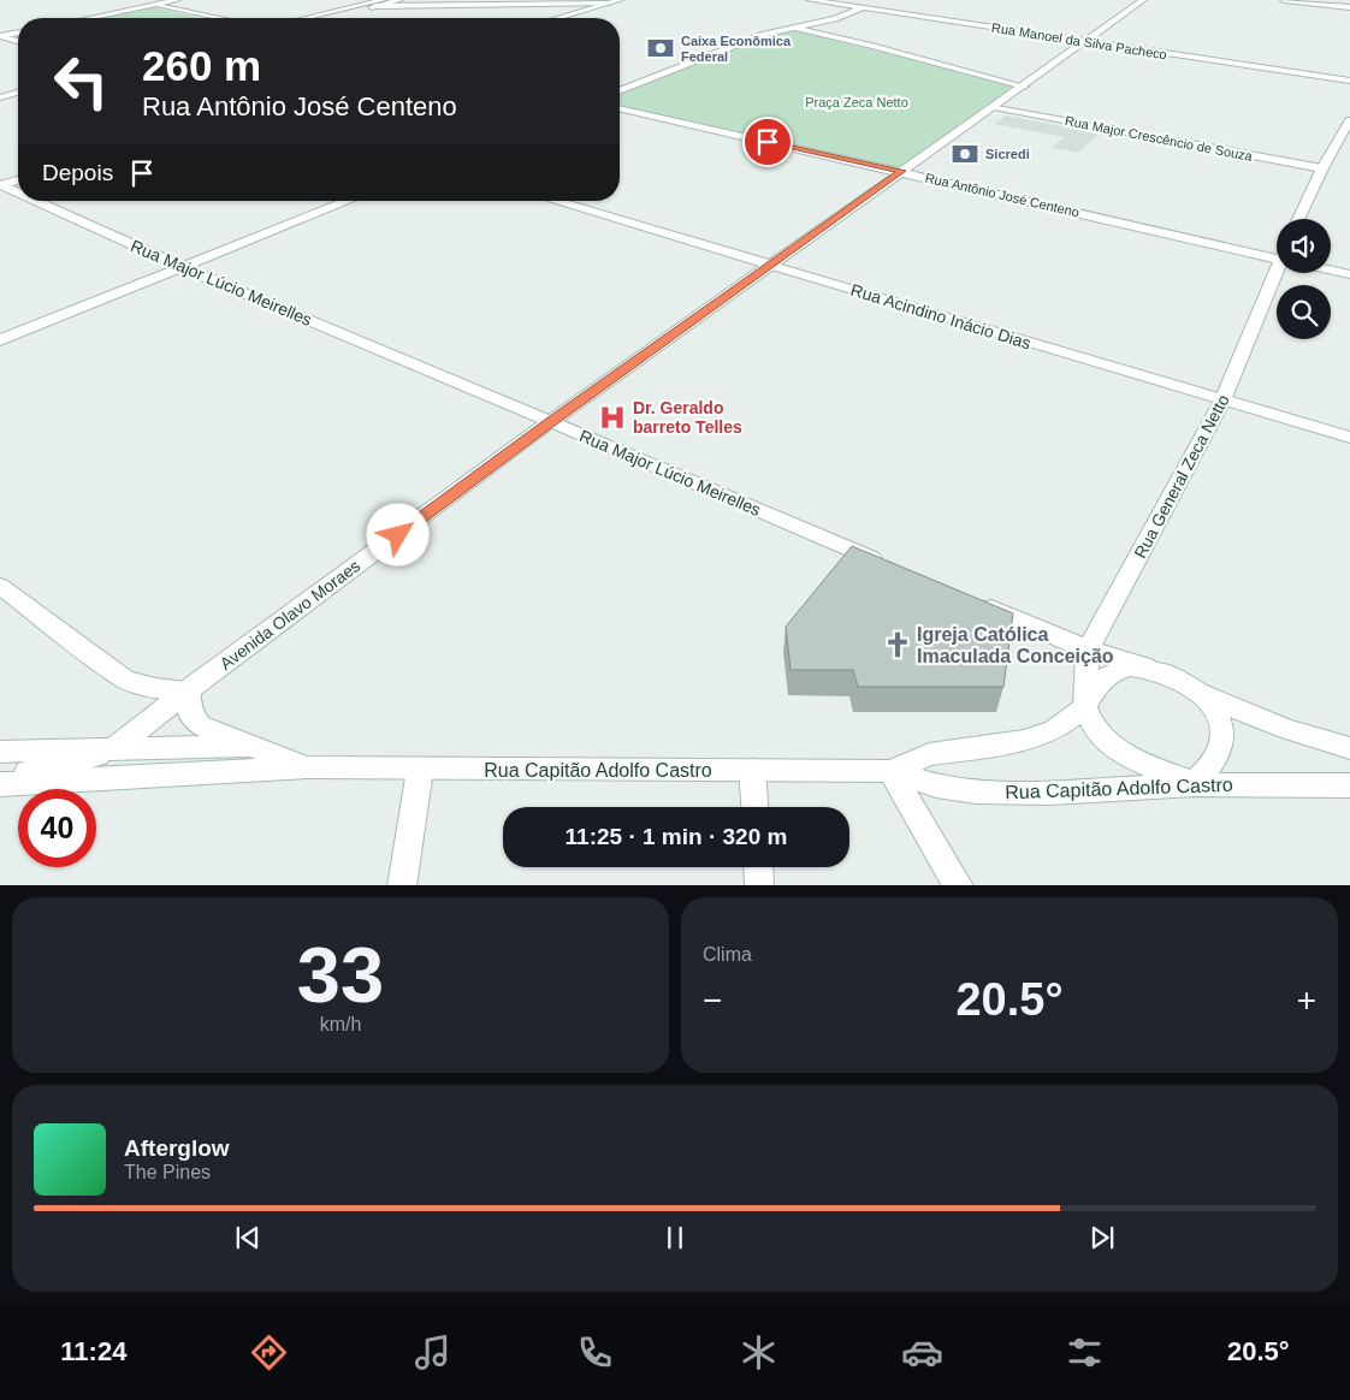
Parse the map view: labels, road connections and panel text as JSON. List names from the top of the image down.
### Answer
{
  "streets": {
    "street": [
      "Rua Manoel da Silva Pacheco",
      "Rua Major Crescêncio de Souza",
      "Rua Antônio José Centeno",
      "Rua Major Lúcio Meirelles",
      "Rua Acindino Inácio Dias",
      "Rua General Zeca Netto",
      "Avenida Olavo Moraes",
      "Rua Capitão Adolfo Castro"
    ]
  },
  "crossings": [
    ["Rua Manoel da Silva Pacheco", "Avenida Olavo Moraes"],
    ["Rua Major Crescêncio de Souza", "Avenida Olavo Moraes"],
    ["Rua Antônio José Centeno", "Avenida Olavo Moraes"],
    ["Rua Major Lúcio Meirelles", "Avenida Olavo Moraes"],
    ["Rua Acindino Inácio Dias", "Rua General Zeca Netto"],
    ["Rua Acindino Inácio Dias", "Avenida Olavo Moraes"],
    ["Rua General Zeca Netto", "Rua Capitão Adolfo Castro"],
    ["Avenida Olavo Moraes", "Rua Capitão Adolfo Castro"]
  ],
  "parks": ["Praça Zeca Netto"],
  "places": {
    "bank": ["Caixa Econômica Federal", "Sicredi"],
    "hospital": ["Dr. Geraldo barreto Telles"],
    "church": ["Igreja Católica Imaculada Conceição"]
  },
  "page": {
    "turn": ["260 m", "Rua Antônio José Centeno"],
    "then": "Depois",
    "limit": "40",
    "trip": "11:25 · 1 min · 320 m",
    "tile": [
      ["33", "km/h"],
      "Clima"
    ],
    "heat": ["−", "20.5°", "+"],
    "song": ["Afterglow", "The Pines"],
    "tabs": ["11:24", "20.5°"]
  }
}
